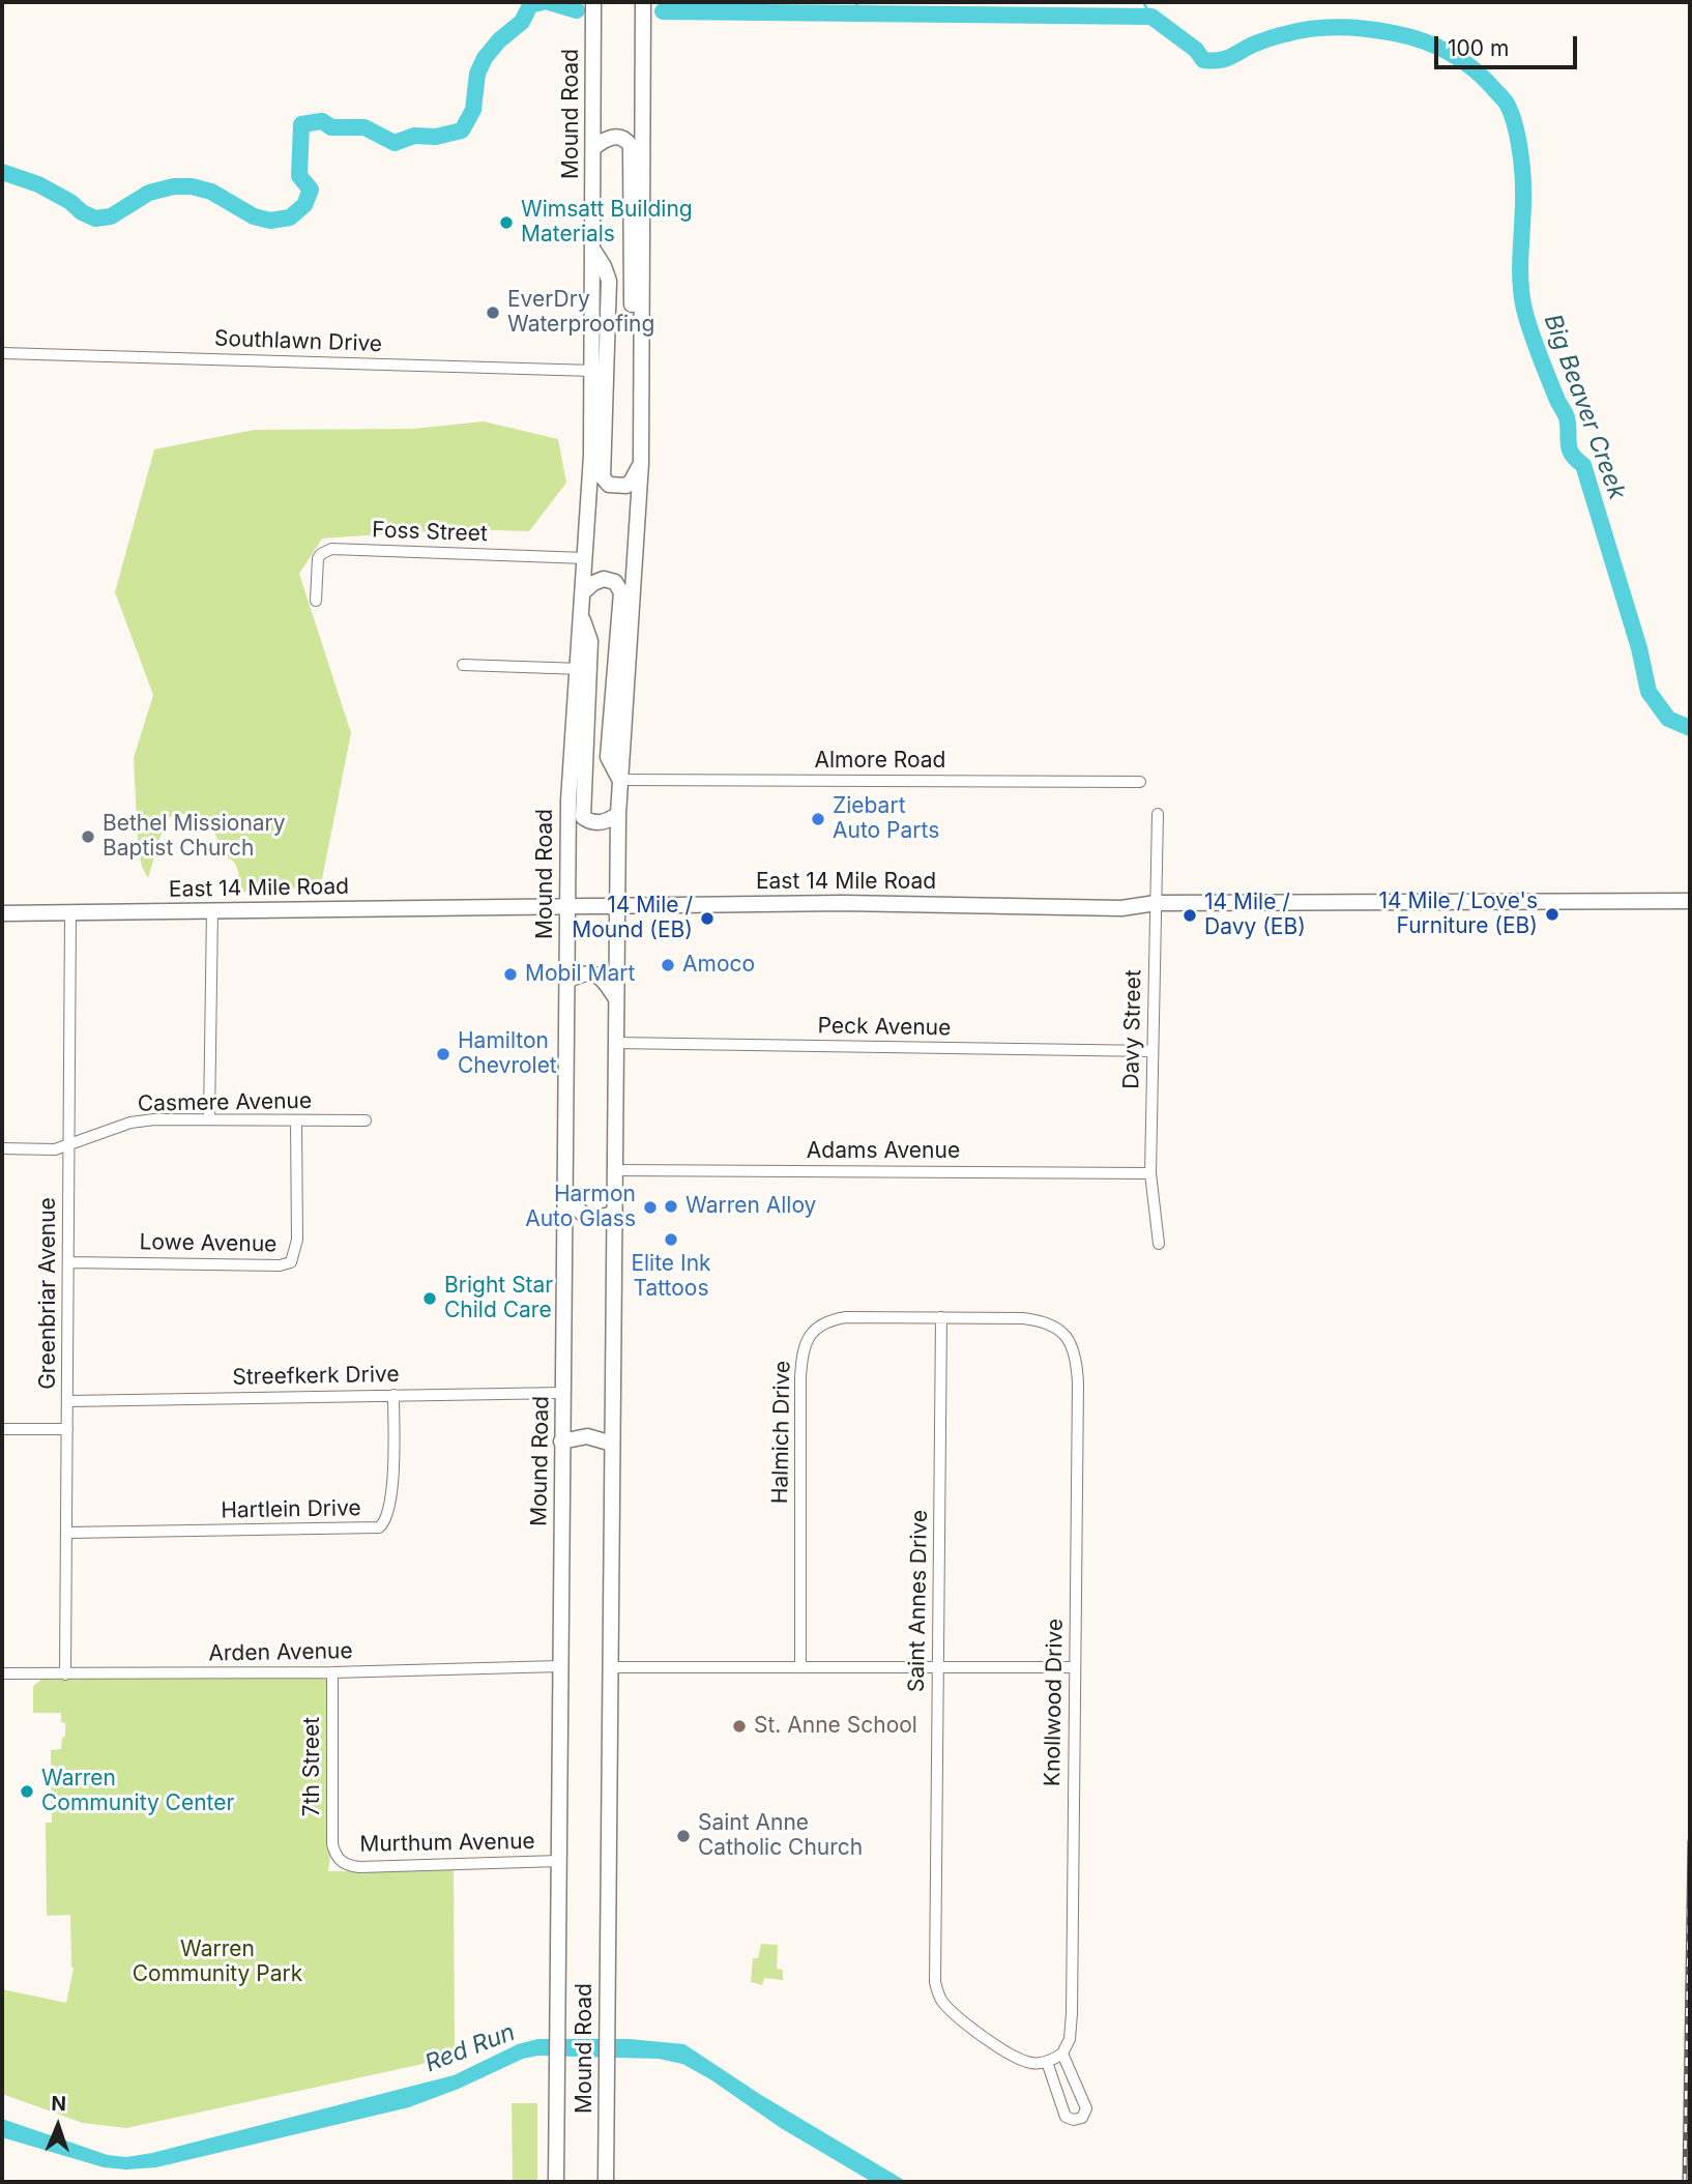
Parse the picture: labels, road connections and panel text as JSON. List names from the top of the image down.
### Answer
{
  "streets": {
    "main road": ["Mound Road", "East 14 Mile Road"],
    "street": [
      "Southlawn Drive",
      "Foss Street",
      "Almore Road",
      "Peck Avenue",
      "Davy Street",
      "Casmere Avenue",
      "Adams Avenue",
      "Lowe Avenue",
      "Greenbriar Avenue",
      "Streefkerk Drive",
      "Halmich Drive",
      "Hartlein Drive",
      "Saint Annes Drive",
      "Arden Avenue",
      "Knollwood Drive",
      "7th Street",
      "Murthum Avenue"
    ]
  },
  "crossings": [
    ["Mound Road", "Southlawn Drive"],
    ["Mound Road", "Foss Street"],
    ["Mound Road", "Almore Road"],
    ["Mound Road", "East 14 Mile Road"],
    ["Mound Road", "Peck Avenue"],
    ["Mound Road", "Adams Avenue"],
    ["Mound Road", "Streefkerk Drive"],
    ["Mound Road", "Arden Avenue"],
    ["Mound Road", "Murthum Avenue"],
    ["East 14 Mile Road", "Davy Street"],
    ["East 14 Mile Road", "Greenbriar Avenue"],
    ["Peck Avenue", "Davy Street"],
    ["Davy Street", "Adams Avenue"],
    ["Casmere Avenue", "Lowe Avenue"],
    ["Casmere Avenue", "Greenbriar Avenue"],
    ["Lowe Avenue", "Greenbriar Avenue"],
    ["Greenbriar Avenue", "Streefkerk Drive"],
    ["Greenbriar Avenue", "Hartlein Drive"],
    ["Greenbriar Avenue", "Arden Avenue"],
    ["Streefkerk Drive", "Hartlein Drive"],
    ["Halmich Drive", "Saint Annes Drive"],
    ["Halmich Drive", "Knollwood Drive"],
    ["Saint Annes Drive", "Knollwood Drive"],
    ["Arden Avenue", "7th Street"],
    ["7th Street", "Murthum Avenue"]
  ],
  "water": ["Big Beaver Creek", "Red Run"],
  "parks": ["Warren Community Park"],
  "places": [
    "Wimsatt Building Materials",
    "EverDry Waterproofing",
    "Ziebart Auto Parts",
    "Bethel Missionary Baptist Church",
    "14 Mile / Love's Furniture (EB)",
    "14 Mile / Davy (EB)",
    "14 Mile / Mound (EB)",
    "Amoco",
    "Mobil Mart",
    "Hamilton Chevrolet",
    "Warren Alloy",
    "Harmon Auto Glass",
    "Elite Ink Tattoos",
    "Bright Star Child Care",
    "St. Anne School",
    "Warren Community Center",
    "Saint Anne Catholic Church"
  ],
  "scale_bar": "100 m",
  "north": "top"
}
